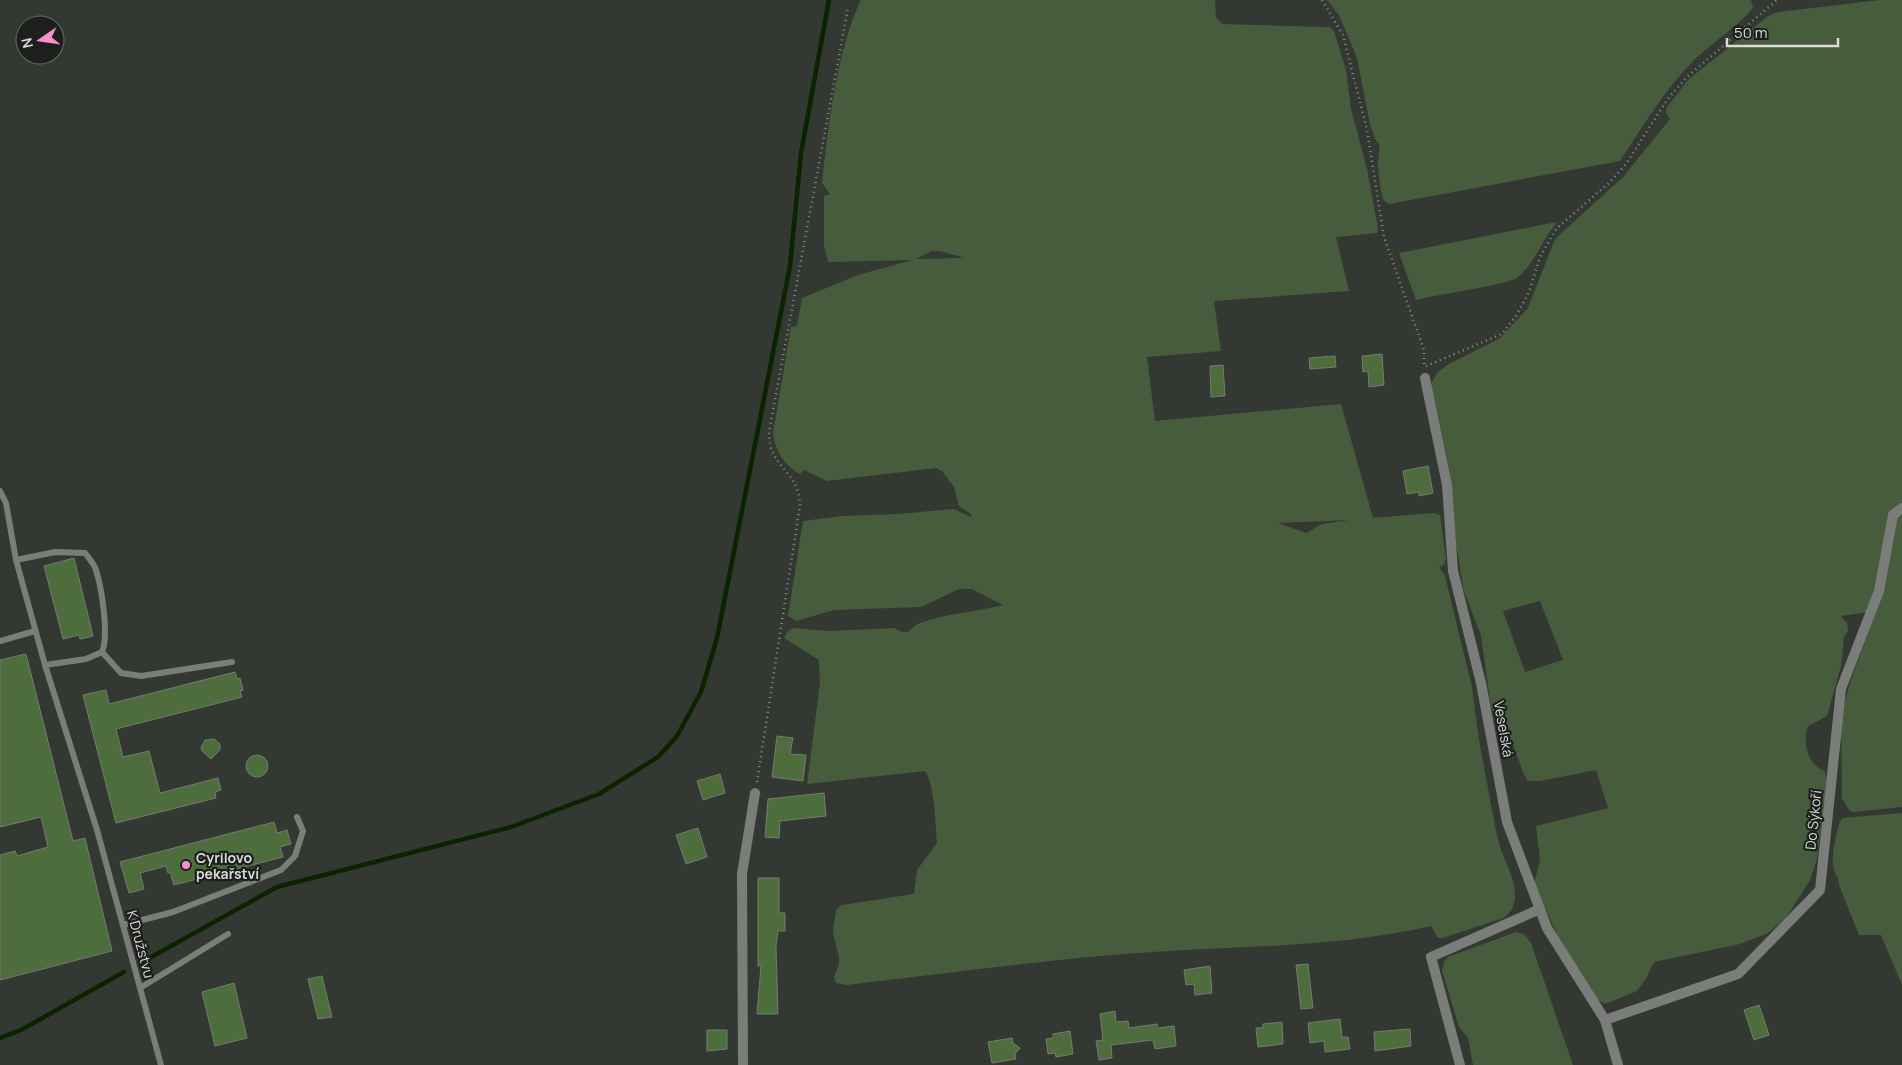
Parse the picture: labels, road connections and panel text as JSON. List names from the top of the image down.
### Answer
{
  "streets": {
    "street": ["Veselská", "Do Sýkoří"],
    "lane": ["K Družstvu"]
  },
  "crossings": [
    ["Veselská", "Do Sýkoří"]
  ],
  "places": ["Cyrilovo pekařství"],
  "scale_bar": "50 m",
  "north": "left"
}
